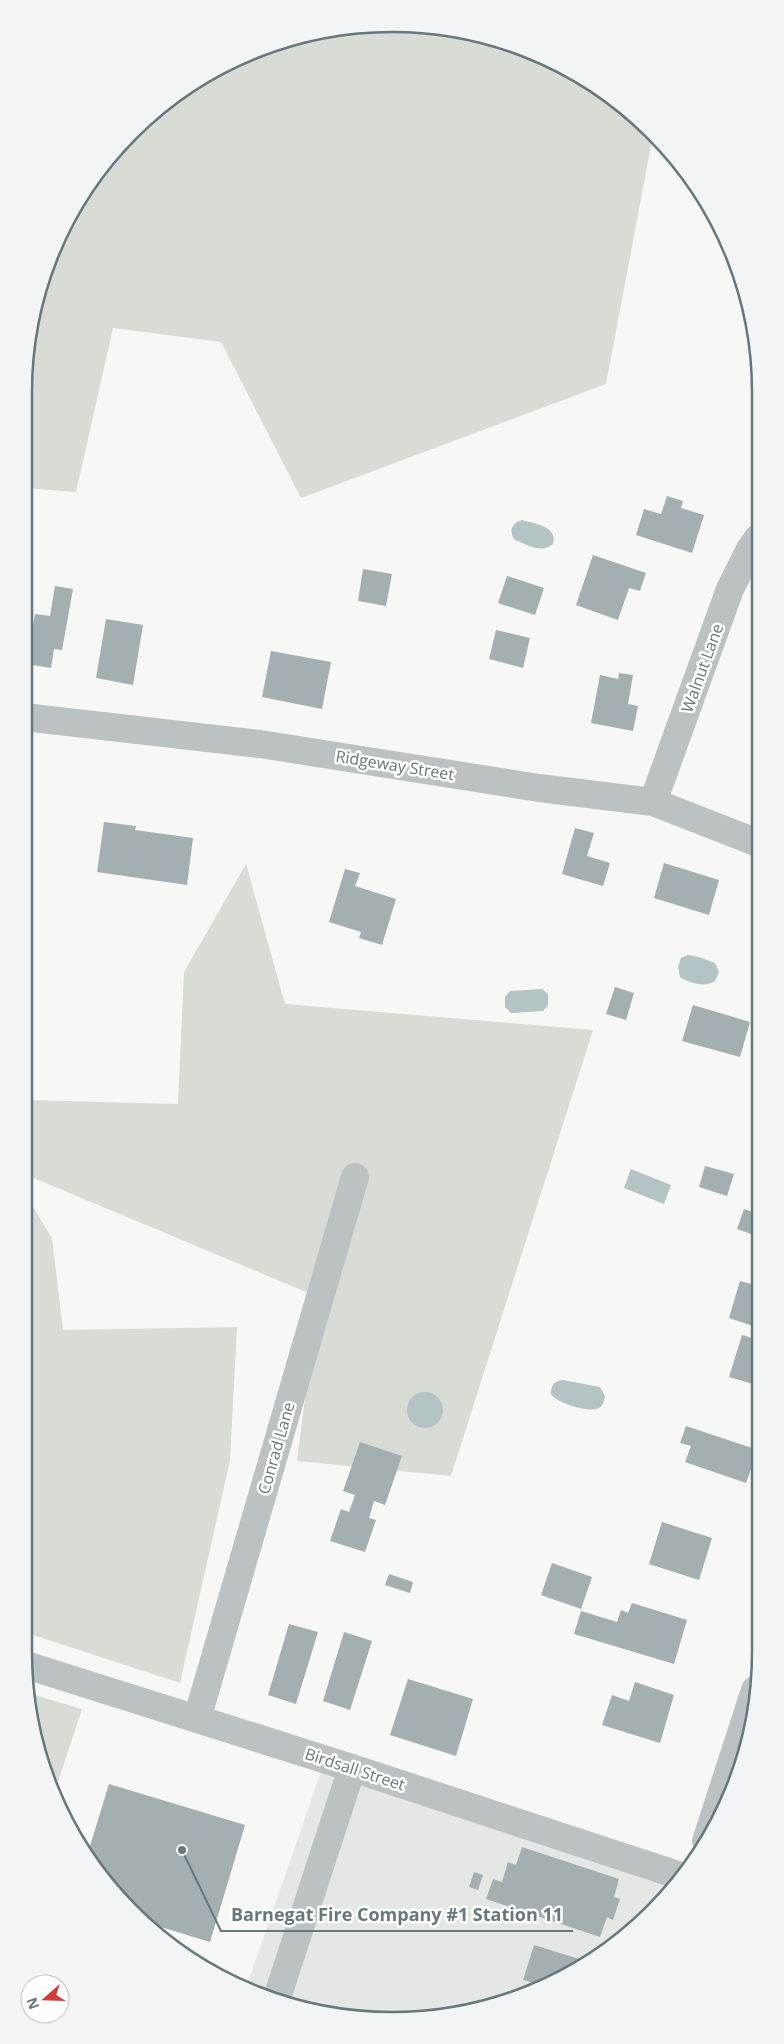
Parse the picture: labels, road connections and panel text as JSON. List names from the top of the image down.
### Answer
{
  "streets": {
    "street": [
      "Walnut Lane",
      "Ridgeway Street",
      "Conrad Lane",
      "Birdsall Street"
    ]
  },
  "crossings": [
    ["Walnut Lane", "Ridgeway Street"],
    ["Conrad Lane", "Birdsall Street"]
  ],
  "places": ["Barnegat Fire Company #1 Station 11"],
  "north": "left"
}
